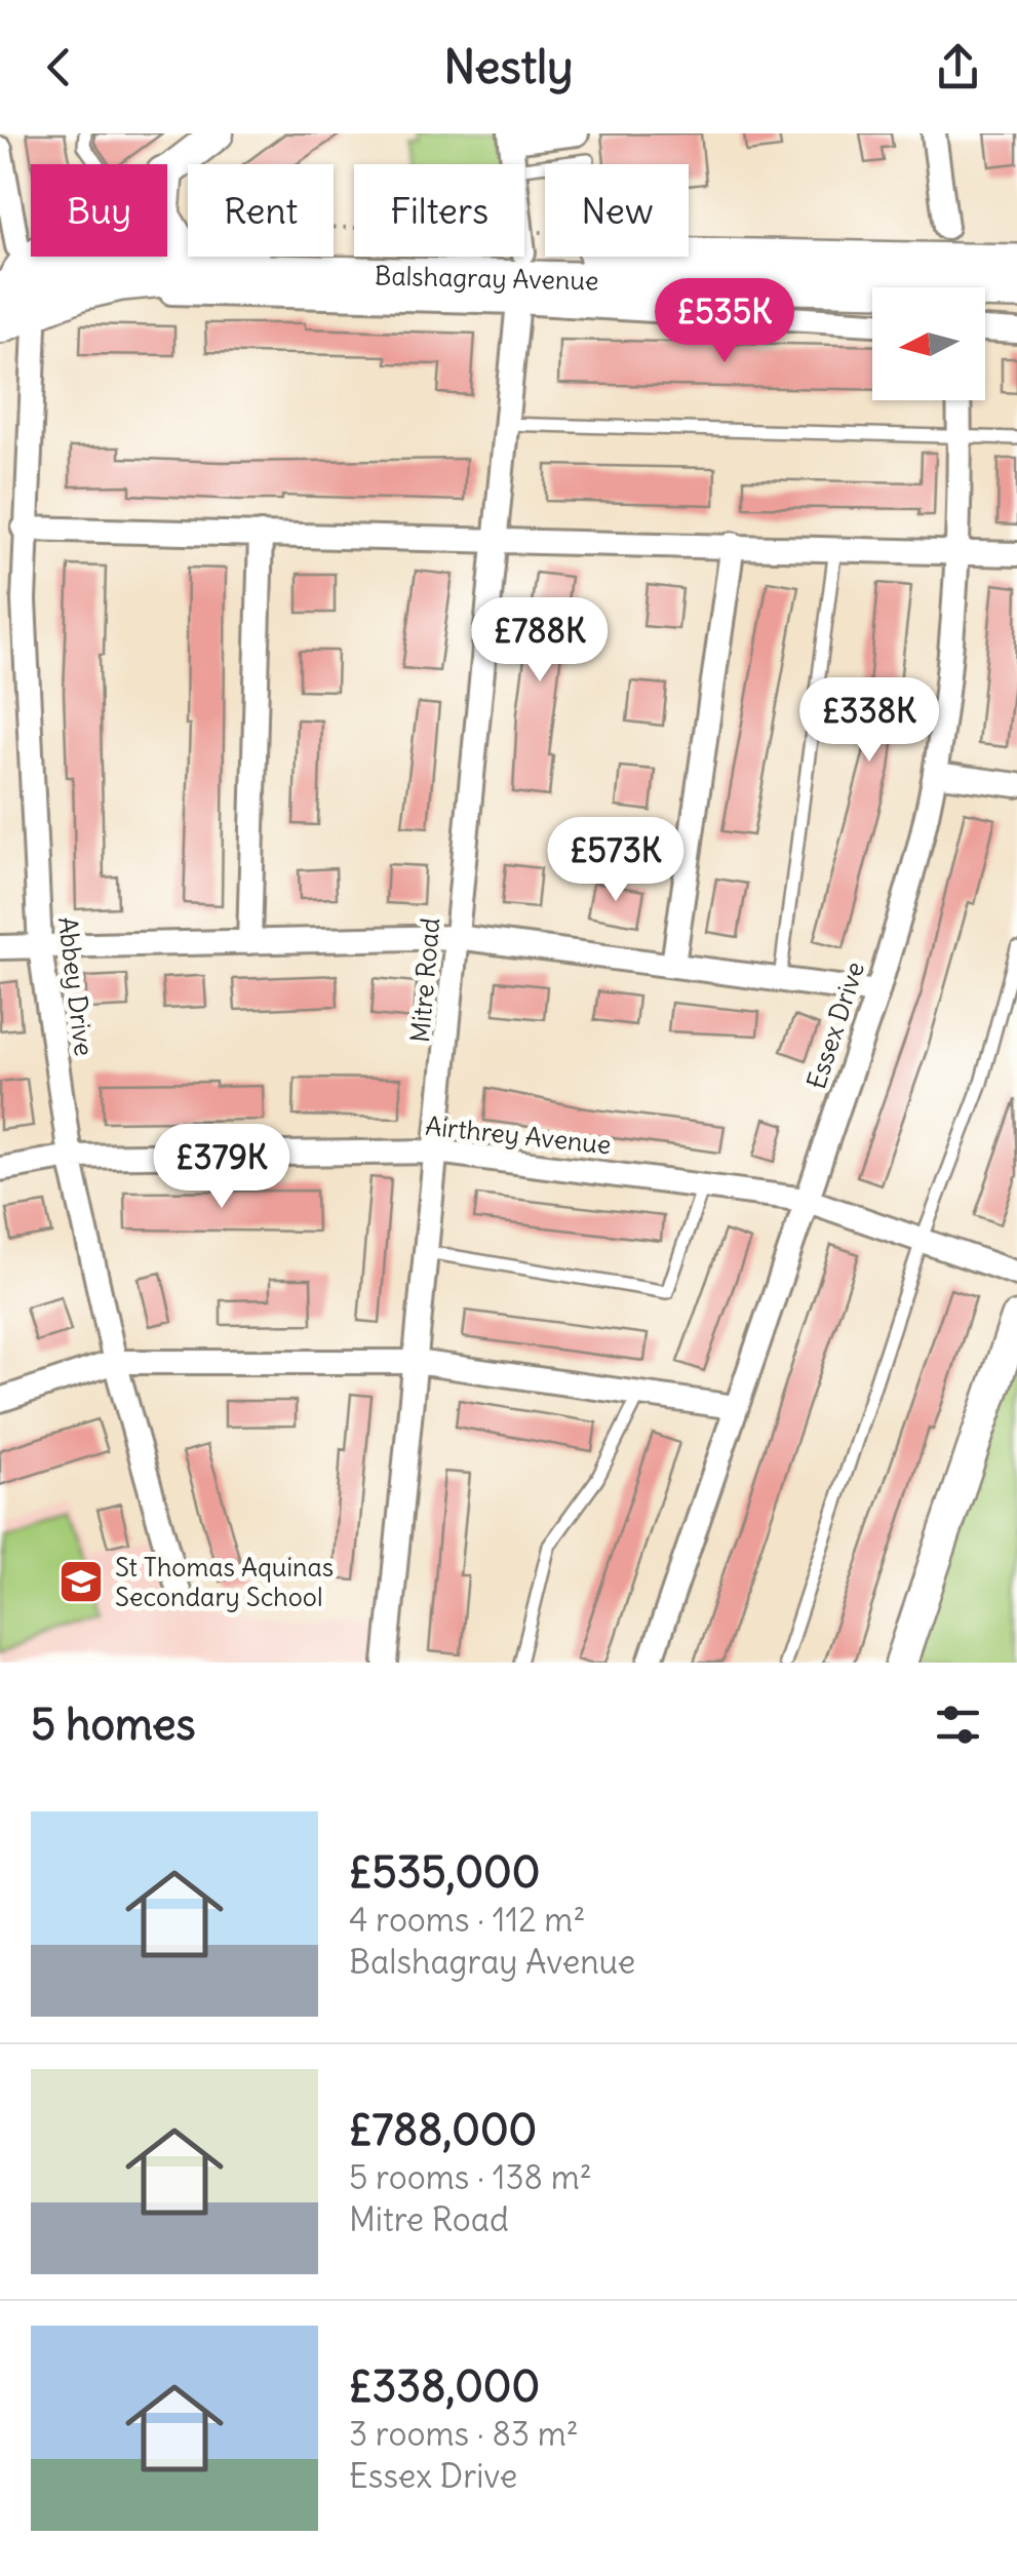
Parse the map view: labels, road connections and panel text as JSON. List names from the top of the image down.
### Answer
{
  "streets": {
    "main road": ["Balshagray Avenue"],
    "street": [
      "Mitre Road",
      "Abbey Drive",
      "Essex Drive",
      "Airthrey Avenue"
    ]
  },
  "crossings": [
    ["Balshagray Avenue", "Mitre Road"],
    ["Balshagray Avenue", "Abbey Drive"],
    ["Mitre Road", "Airthrey Avenue"],
    ["Abbey Drive", "Airthrey Avenue"],
    ["Essex Drive", "Airthrey Avenue"]
  ],
  "places": {
    "school or university": ["St Thomas Aquinas Secondary School"]
  },
  "north": "left",
  "page": {
    "header": "Nestly",
    "chip": [
      "Buy",
      "Rent",
      "Filters",
      "New"
    ],
    "price": [
      "£535K",
      "£788K",
      "£338K",
      "£573K",
      "£379K"
    ],
    "heading": "5 homes",
    "list": [
      {
        "name": "£535,000",
        "note": "4 rooms · 112 m² · Balshagray Avenue"
      },
      {
        "name": "£788,000",
        "note": "5 rooms · 138 m² · Mitre Road"
      },
      {
        "name": "£338,000",
        "note": "3 rooms · 83 m² · Essex Drive"
      }
    ]
  }
}
